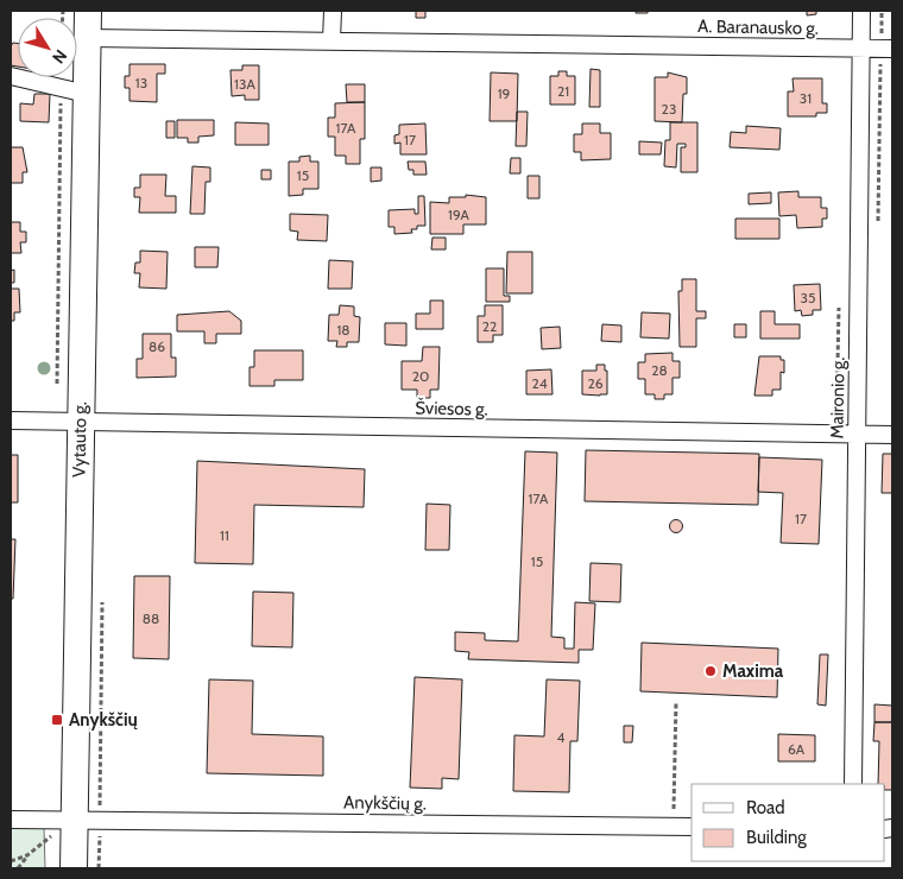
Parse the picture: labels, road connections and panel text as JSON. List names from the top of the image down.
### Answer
{
  "streets": {
    "main road": ["Vytauto g."],
    "street": [
      "A. Baranausko g.",
      "Maironio g.",
      "Šviesos g.",
      "Anykščių g."
    ]
  },
  "crossings": [
    ["A. Baranausko g.", "Maironio g."],
    ["A. Baranausko g.", "Vytauto g."],
    ["Maironio g.", "Šviesos g."],
    ["Šviesos g.", "Vytauto g."],
    ["Vytauto g.", "Anykščių g."]
  ],
  "places": {
    "other": ["Maxima"],
    "transit": ["Anykščių"]
  },
  "house_numbers": [
    "13",
    "13A",
    "21",
    "19",
    "31",
    "23",
    "17A",
    "17",
    "15",
    "19A",
    "35",
    "22",
    "18",
    "86",
    "28",
    "20",
    "24",
    "26",
    "17A",
    "17",
    "11",
    "15",
    "88",
    "4",
    "6A"
  ],
  "legend": ["Road", "Building"],
  "north": "bottom right"
}
